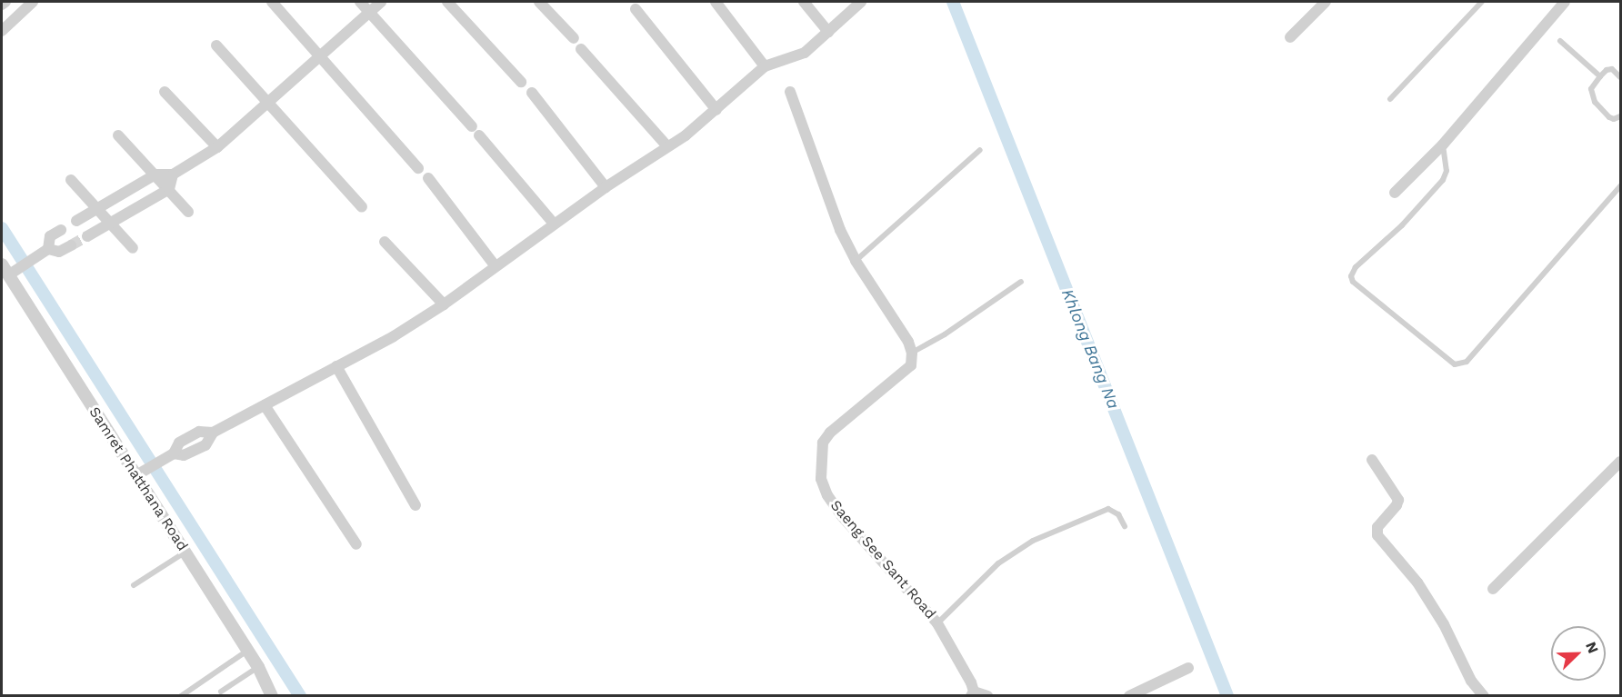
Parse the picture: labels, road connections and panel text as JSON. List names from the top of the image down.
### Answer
{
  "streets": {
    "street": ["Samret Phatthana Road", "Saeng See Sant Road"]
  },
  "water": ["Khlong Bang Na"],
  "north": "top right"
}
